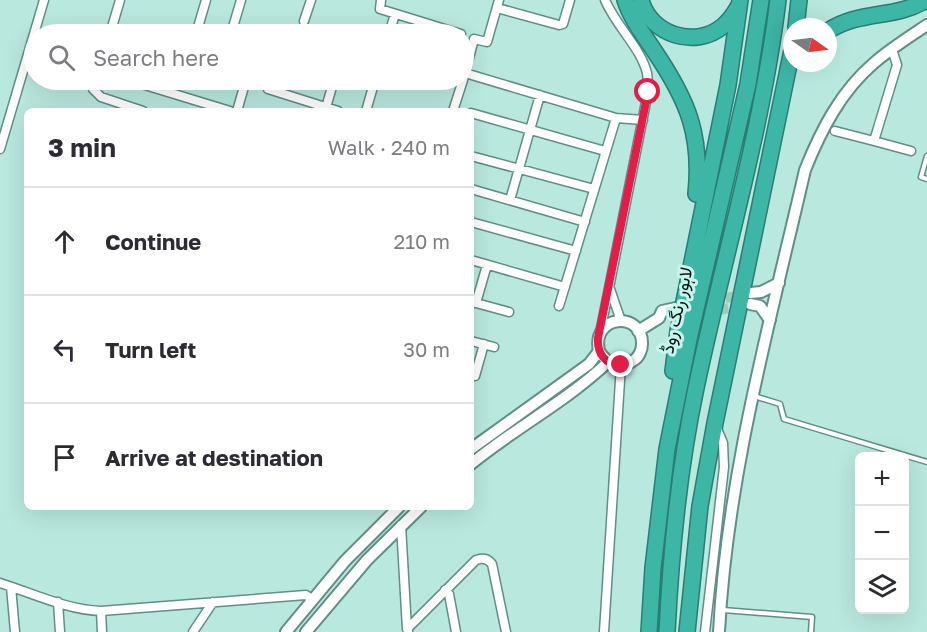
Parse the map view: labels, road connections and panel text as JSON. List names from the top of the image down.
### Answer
{
  "streets": {
    "highway": ["لاہور رنگ روڈ"]
  },
  "north": "right",
  "page": {
    "search": "Search here",
    "heading": ["3 min", "Walk · 240 m"],
    "list": [
      ["Continue", "210 m"],
      ["Turn left", "30 m"],
      "Arrive at destination"
    ],
    "map_buttons": ["+", "−"]
  }
}
